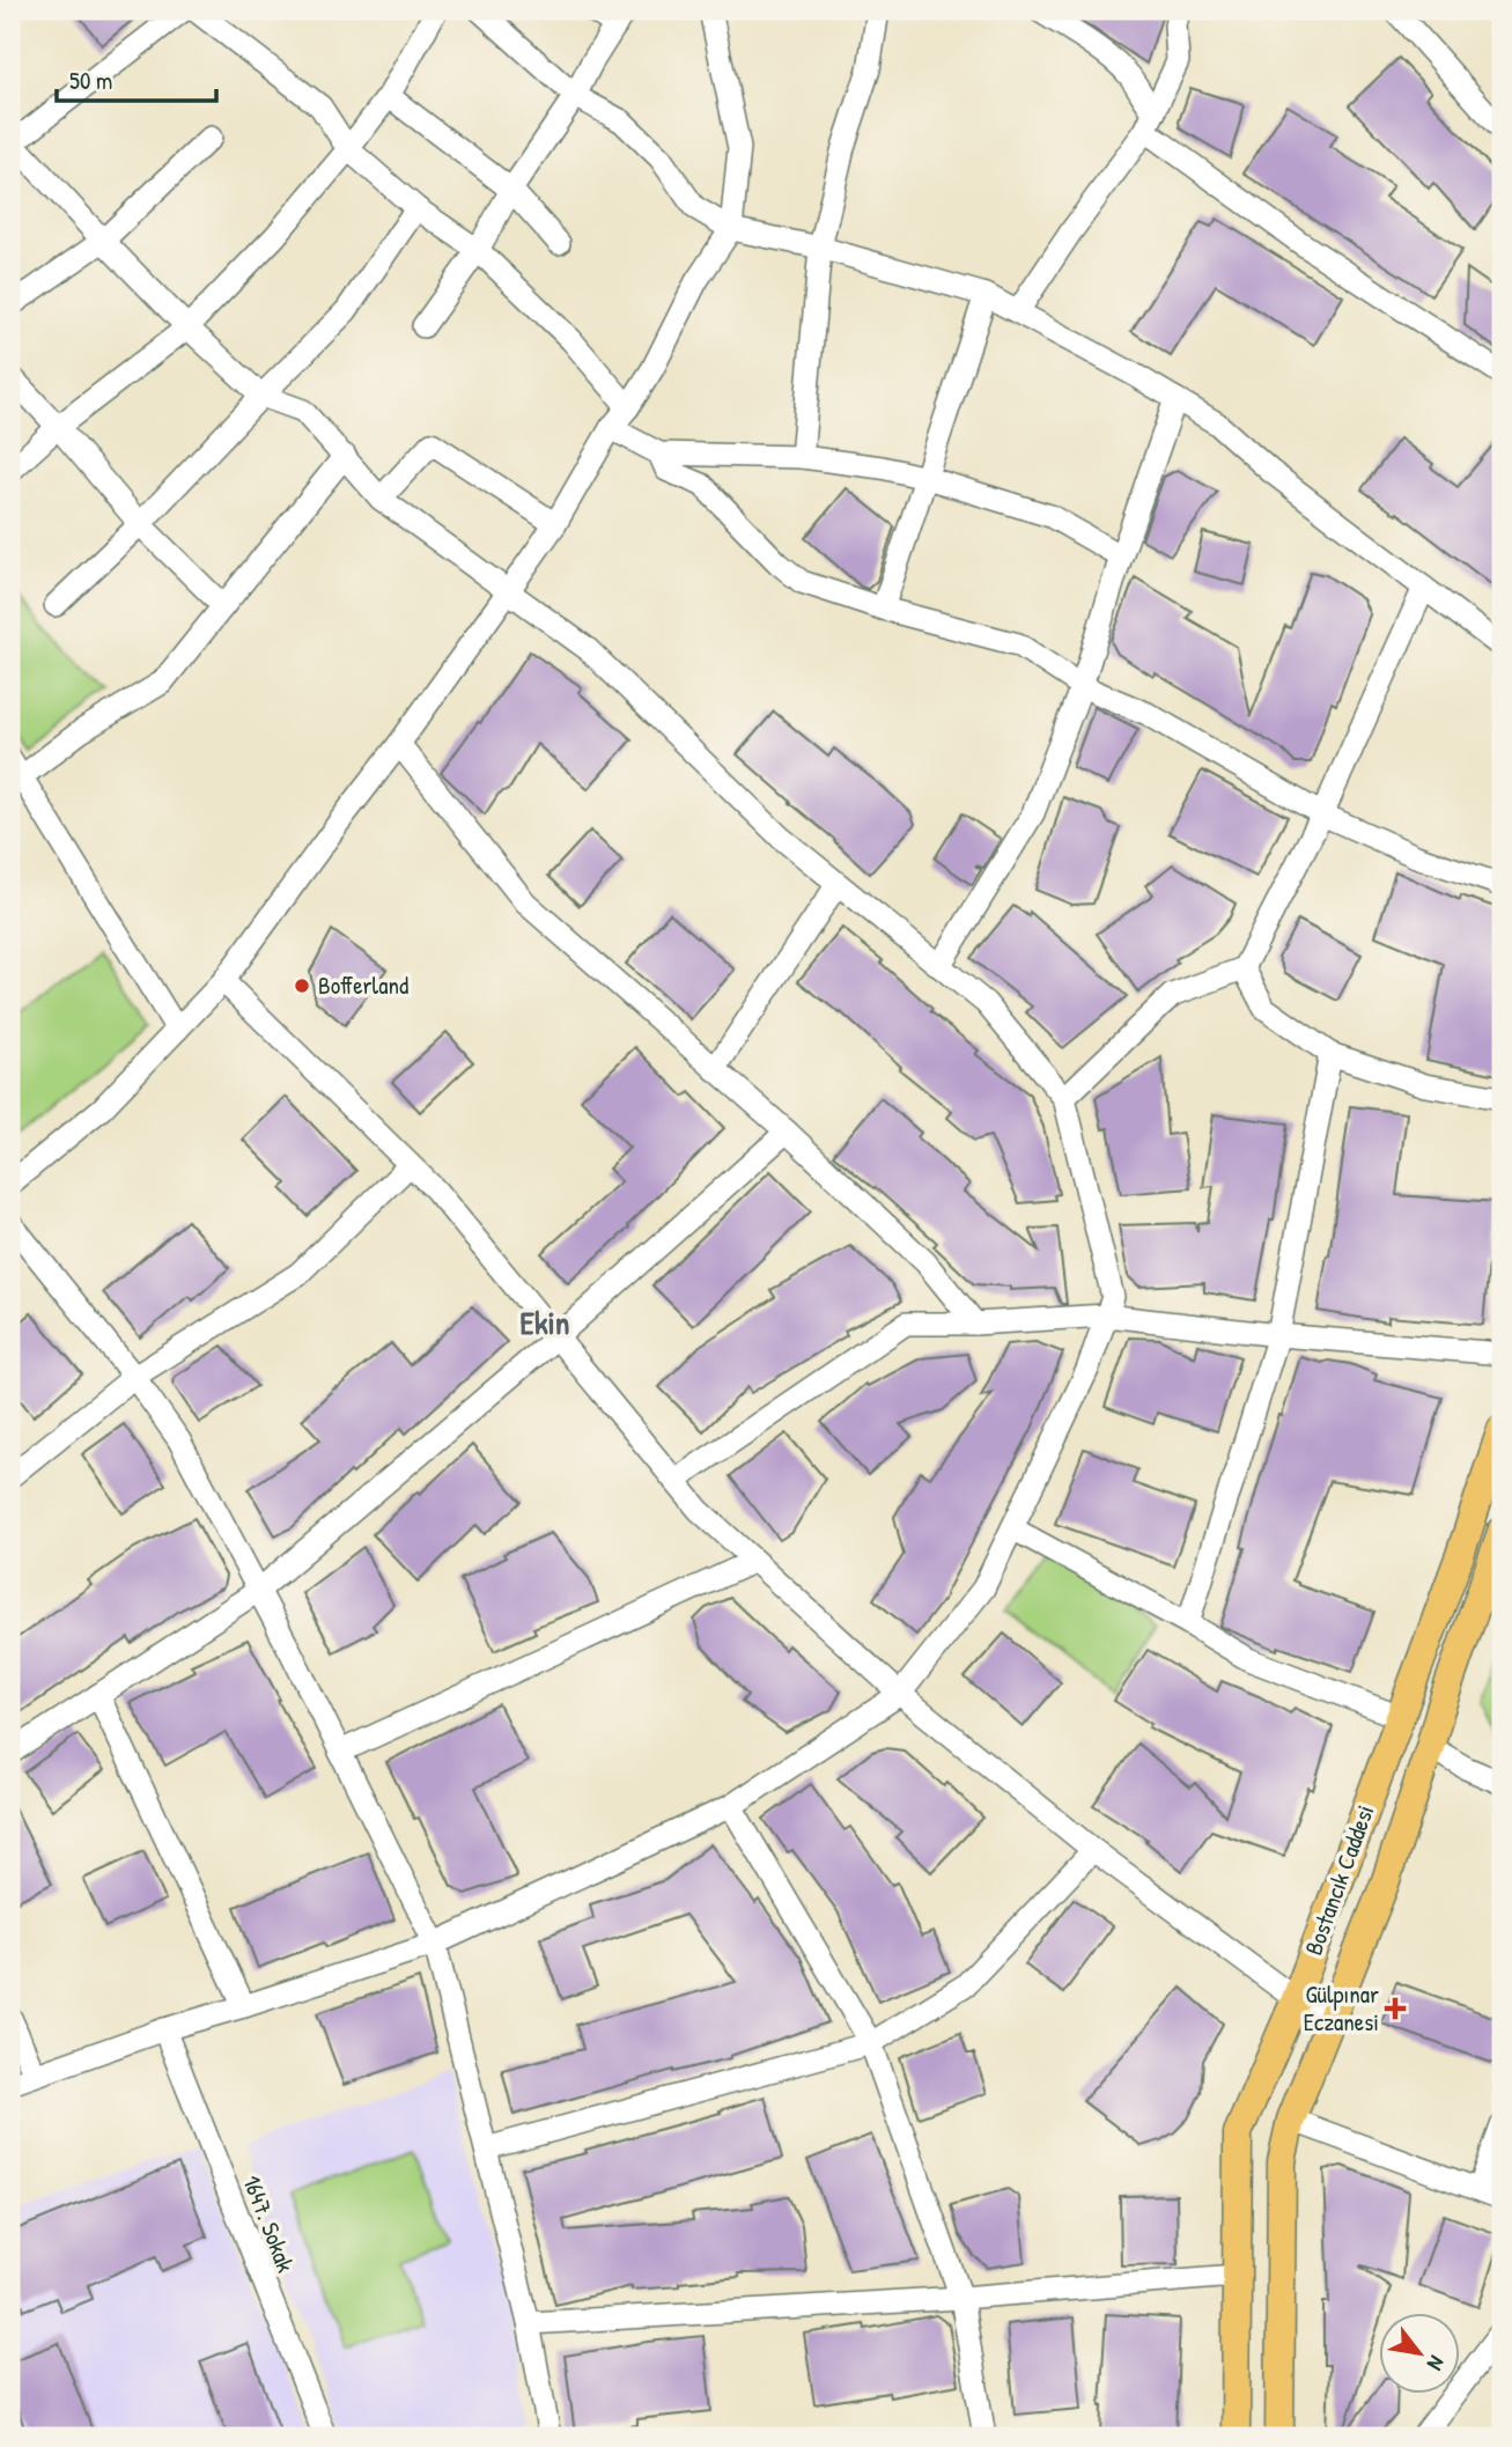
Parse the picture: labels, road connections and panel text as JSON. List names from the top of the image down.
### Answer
{
  "streets": {
    "main road": ["Bostancık Caddesi"],
    "street": ["1647. Sokak"]
  },
  "districts": ["Ekin"],
  "places": {
    "other": ["Bofferland"],
    "health": ["Gülpınar Eczanesi"]
  },
  "scale_bar": "50 m",
  "north": "bottom right"
}
